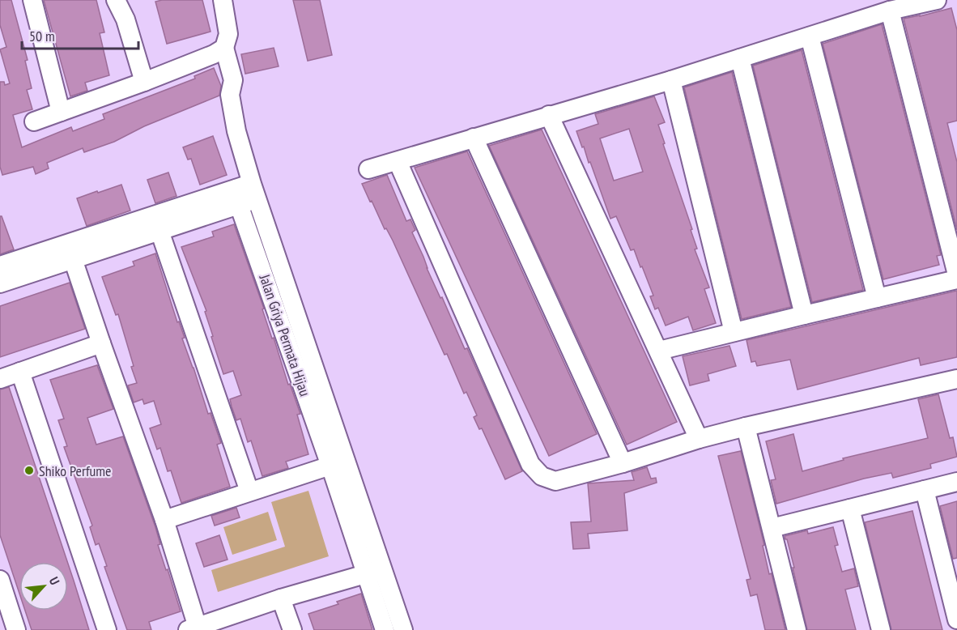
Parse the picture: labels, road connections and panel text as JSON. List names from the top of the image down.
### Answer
{
  "streets": {
    "street": ["Jalan Griya Permata Hijau"]
  },
  "places": ["Shiko Perfume"],
  "scale_bar": "50 m",
  "north": "top right"
}
